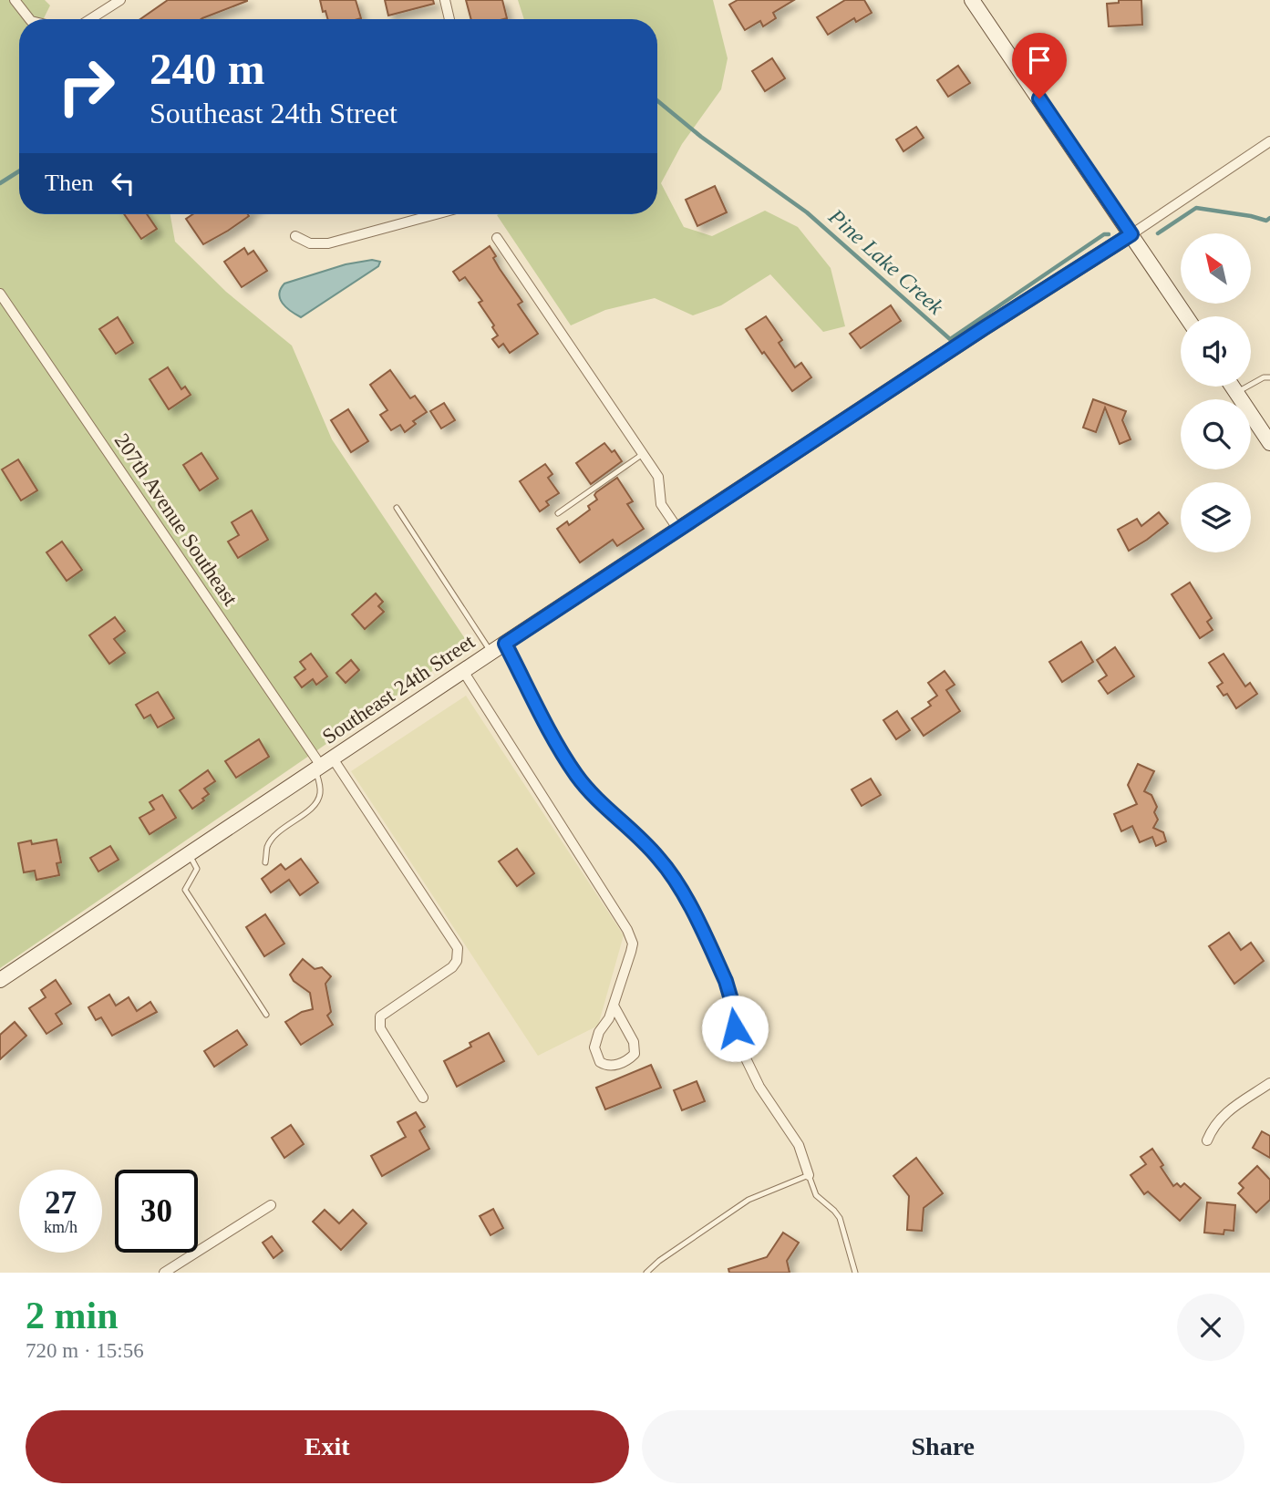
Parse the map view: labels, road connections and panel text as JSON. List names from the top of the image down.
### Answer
{
  "streets": {
    "street": ["207th Avenue Southeast", "Southeast 24th Street"]
  },
  "crossings": [
    ["207th Avenue Southeast", "Southeast 24th Street"]
  ],
  "water": ["Pine Lake Creek"],
  "north": "top left",
  "page": {
    "turn": ["240 m", "Southeast 24th Street"],
    "then": "Then",
    "speed": "27 km/h",
    "limit": "30",
    "heading": ["2 min", "720 m · 15:56"],
    "buttons": ["Exit", "Share"]
  }
}
